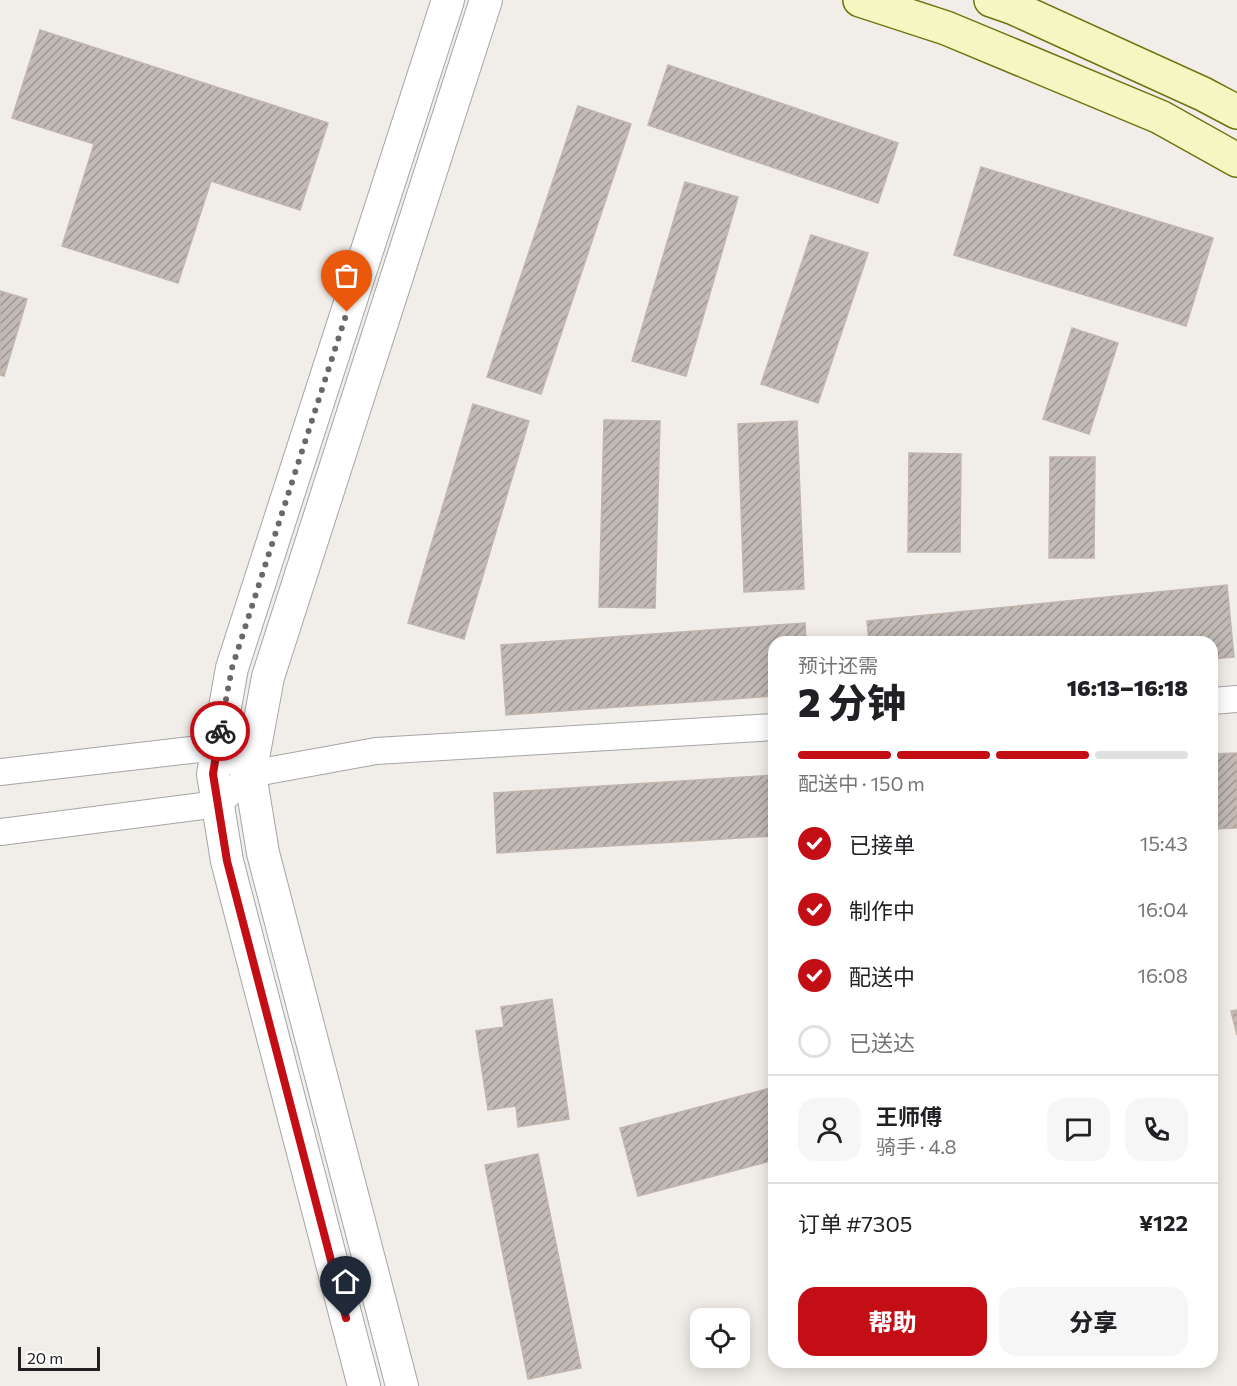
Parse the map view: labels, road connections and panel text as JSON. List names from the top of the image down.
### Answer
{
  "scale_bar": "20 m",
  "page": {
    "heading": ["2 分钟", "预计还需", "16:13–16:18"],
    "panel": [
      "王师傅",
      "骑手 · 4.8",
      "订单 #7305",
      "¥122"
    ],
    "bar": "配送中 · 150 m",
    "list": [
      ["已接单", "15:43"],
      ["制作中", "16:04"],
      ["配送中", "16:08"],
      "已送达"
    ],
    "buttons": ["帮助", "分享"],
    "scale": "20 m"
  }
}
